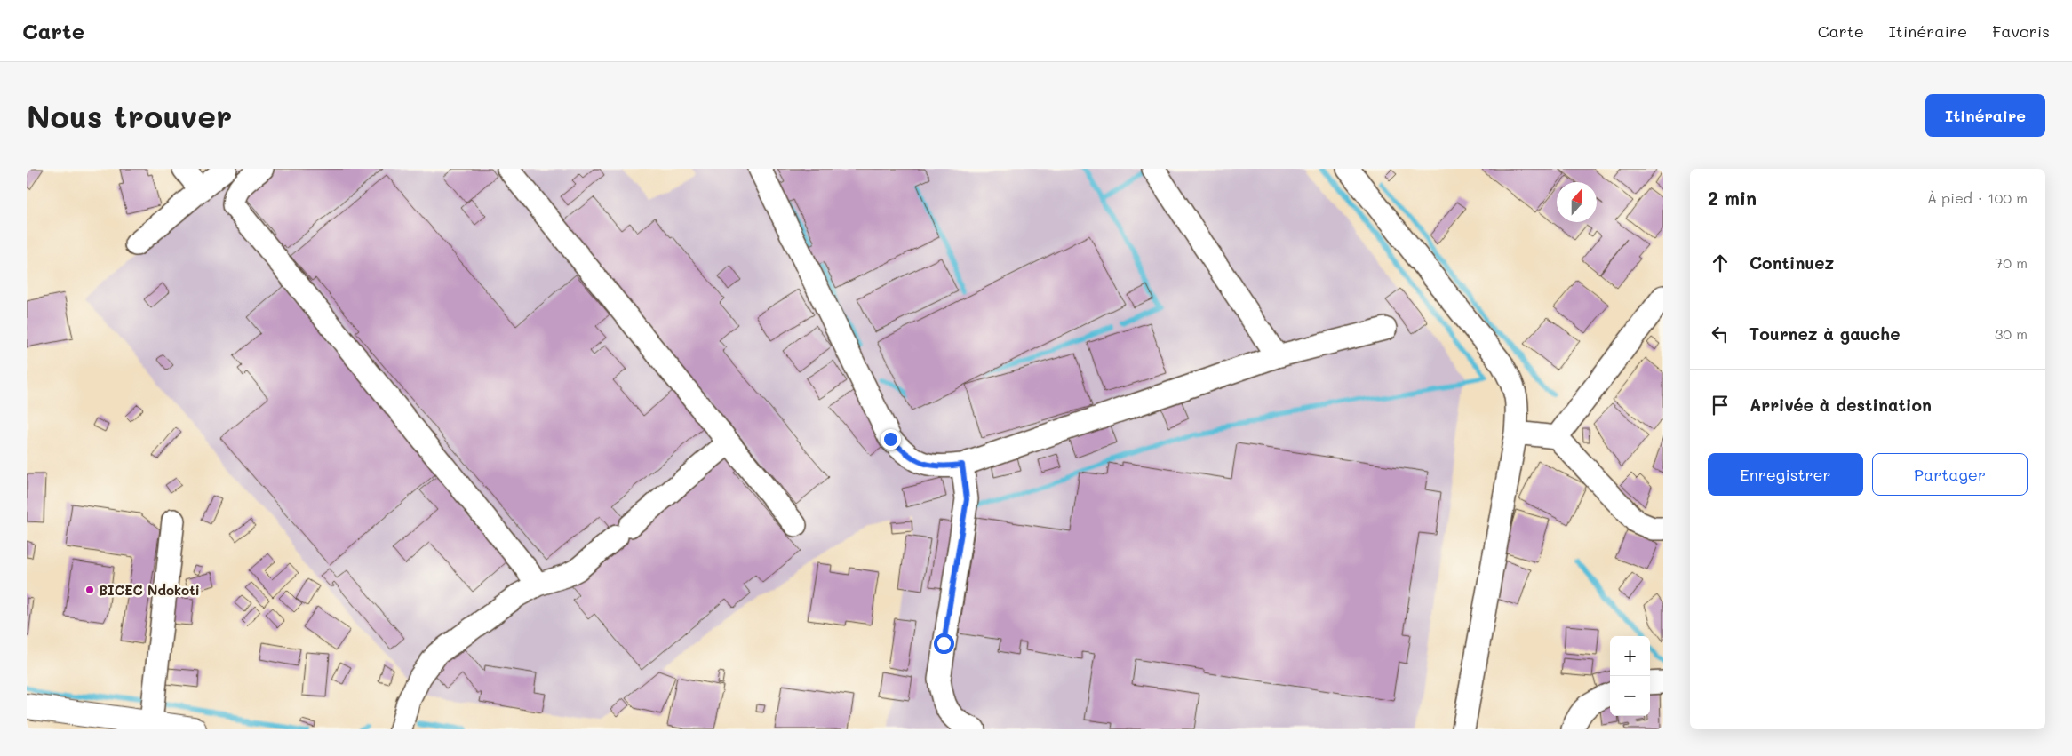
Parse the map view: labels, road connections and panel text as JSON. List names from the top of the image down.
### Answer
{
  "places": ["BICEC Ndokoti"],
  "north": "top",
  "page": {
    "header": "Carte",
    "nav": ["Carte", "Itinéraire", "Favoris"],
    "buttons": [
      "Itinéraire",
      ["Enregistrer", "Partager"]
    ],
    "title": "Nous trouver",
    "heading": ["2 min", "À pied · 100 m"],
    "list": [
      ["Continuez", "70 m"],
      ["Tournez à gauche", "30 m"],
      "Arrivée à destination"
    ],
    "map_buttons": ["+", "−"]
  }
}
